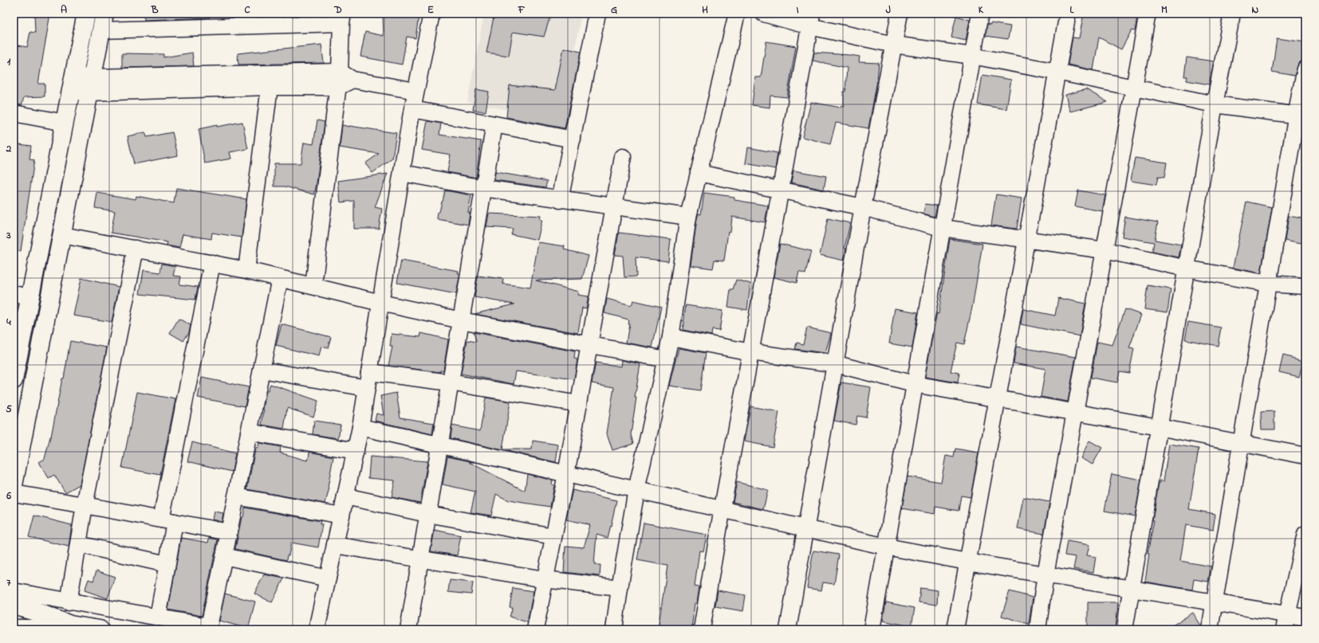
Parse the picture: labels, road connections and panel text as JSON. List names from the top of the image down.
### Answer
{
  "grid": {
    "columns": [
      "A",
      "B",
      "C",
      "D",
      "E",
      "F",
      "G",
      "H",
      "I",
      "J",
      "K",
      "L",
      "M",
      "N"
    ],
    "rows": [
      "1",
      "2",
      "3",
      "4",
      "5",
      "6",
      "7"
    ]
  }
}
